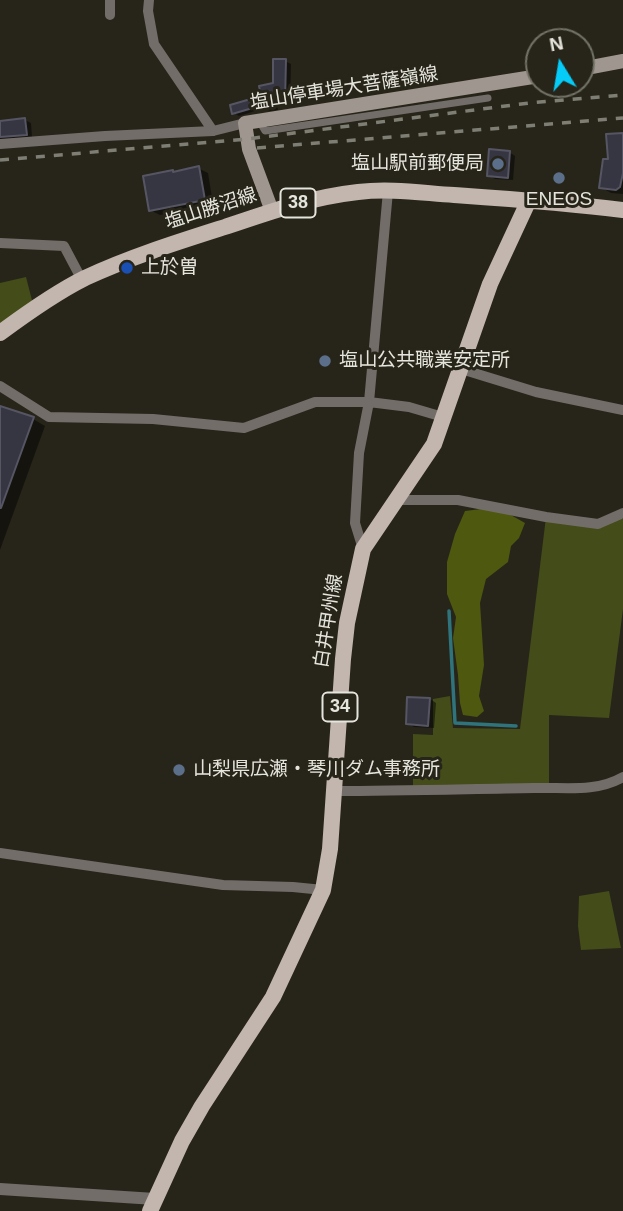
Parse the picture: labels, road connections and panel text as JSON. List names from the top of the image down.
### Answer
{
  "streets": {
    "main road": [
      "塩山停車場大菩薩嶺線",
      "38",
      "塩山勝沼線",
      "白井甲州線",
      "34"
    ]
  },
  "crossings": [
    ["塩山停車場大菩薩嶺線", "塩山勝沼線"],
    ["塩山勝沼線", "白井甲州線"]
  ],
  "places": [
    "塩山駅前郵便局",
    "ENEOS",
    "上於曽",
    "塩山公共職業安定所",
    "山梨県広瀬・琴川ダム事務所"
  ],
  "north": "top"
}
